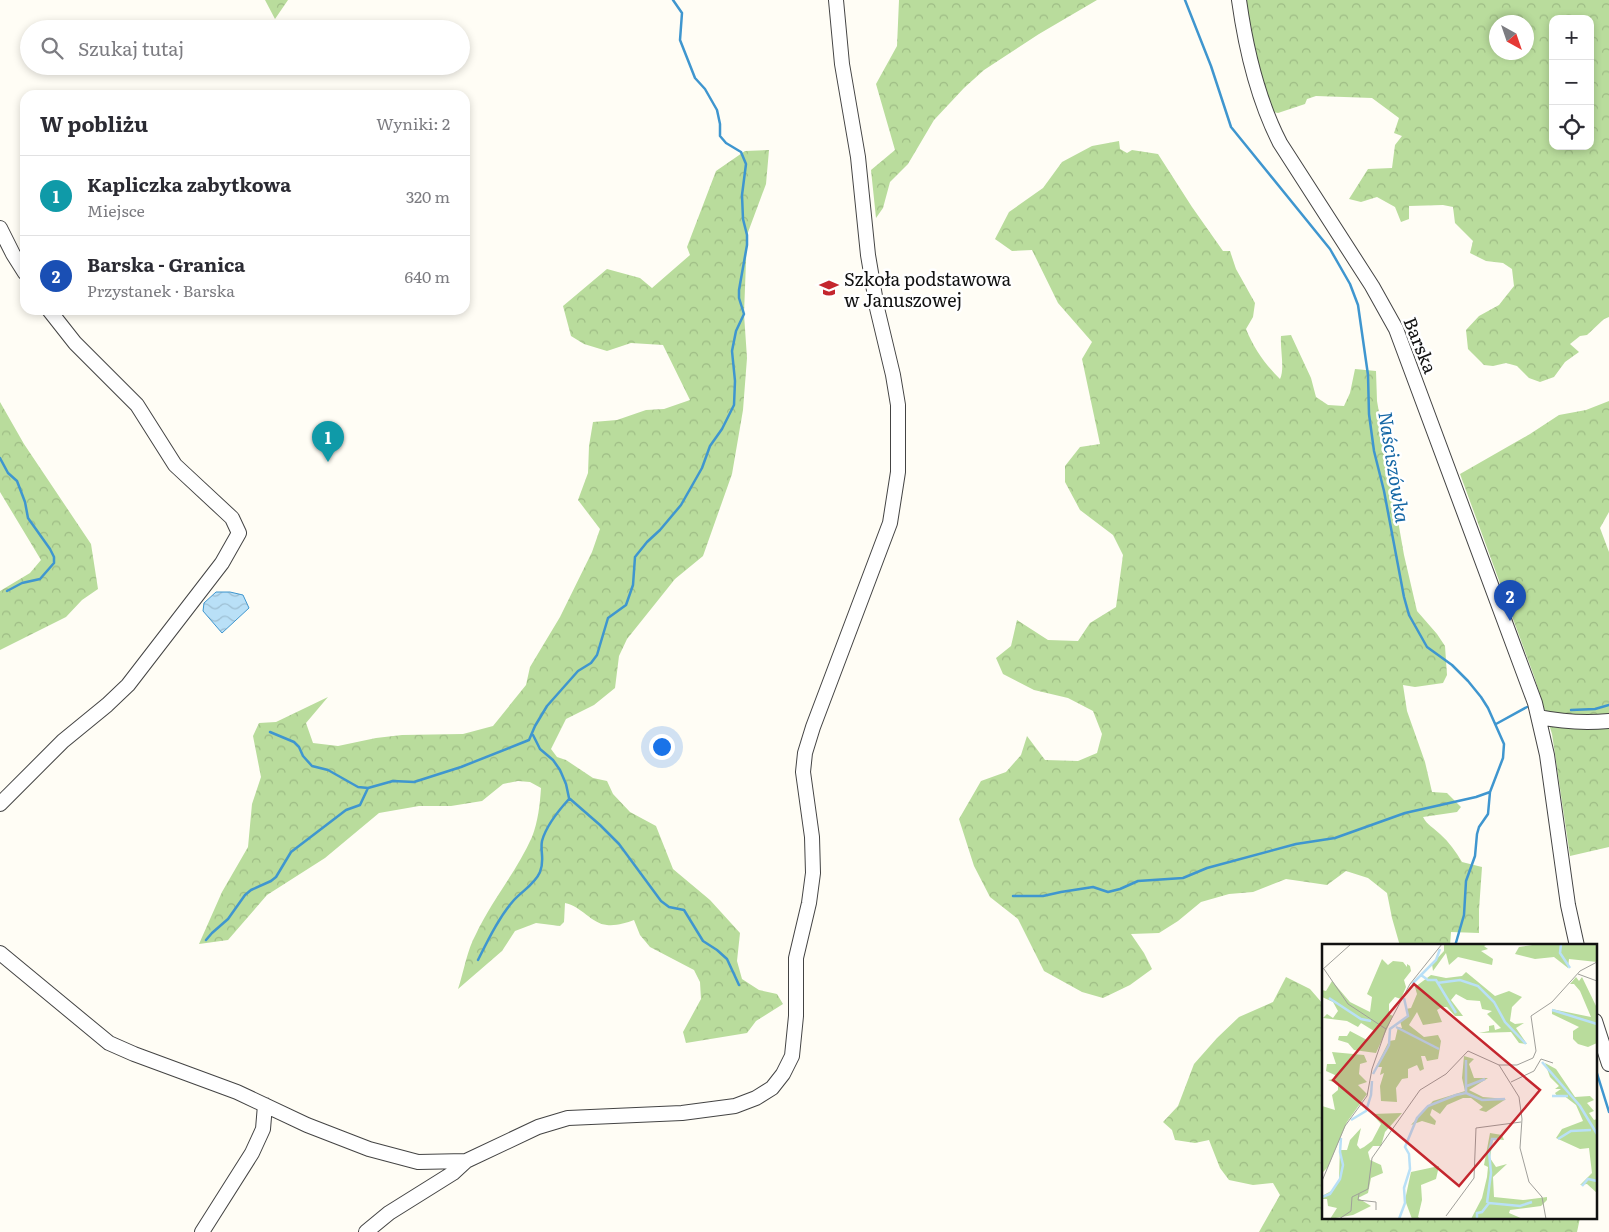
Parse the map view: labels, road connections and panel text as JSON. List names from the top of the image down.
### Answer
{
  "streets": {
    "street": ["Barska"]
  },
  "water": ["Naściszówka"],
  "places": {
    "school or university": ["Szkoła podstawowa w Januszowej"]
  },
  "north": "bottom right",
  "page": {
    "map_buttons": ["+", "−"],
    "search": "Szukaj tutaj",
    "heading": ["W pobliżu", "Wyniki: 2"],
    "list": [
      {
        "mark": "1",
        "name": "Kapliczka zabytkowa",
        "note": "Miejsce",
        "value": "320 m"
      },
      {
        "mark": "2",
        "name": "Barska - Granica",
        "note": "Przystanek · Barska",
        "value": "640 m"
      }
    ],
    "pins": ["1", "2"]
  }
}
